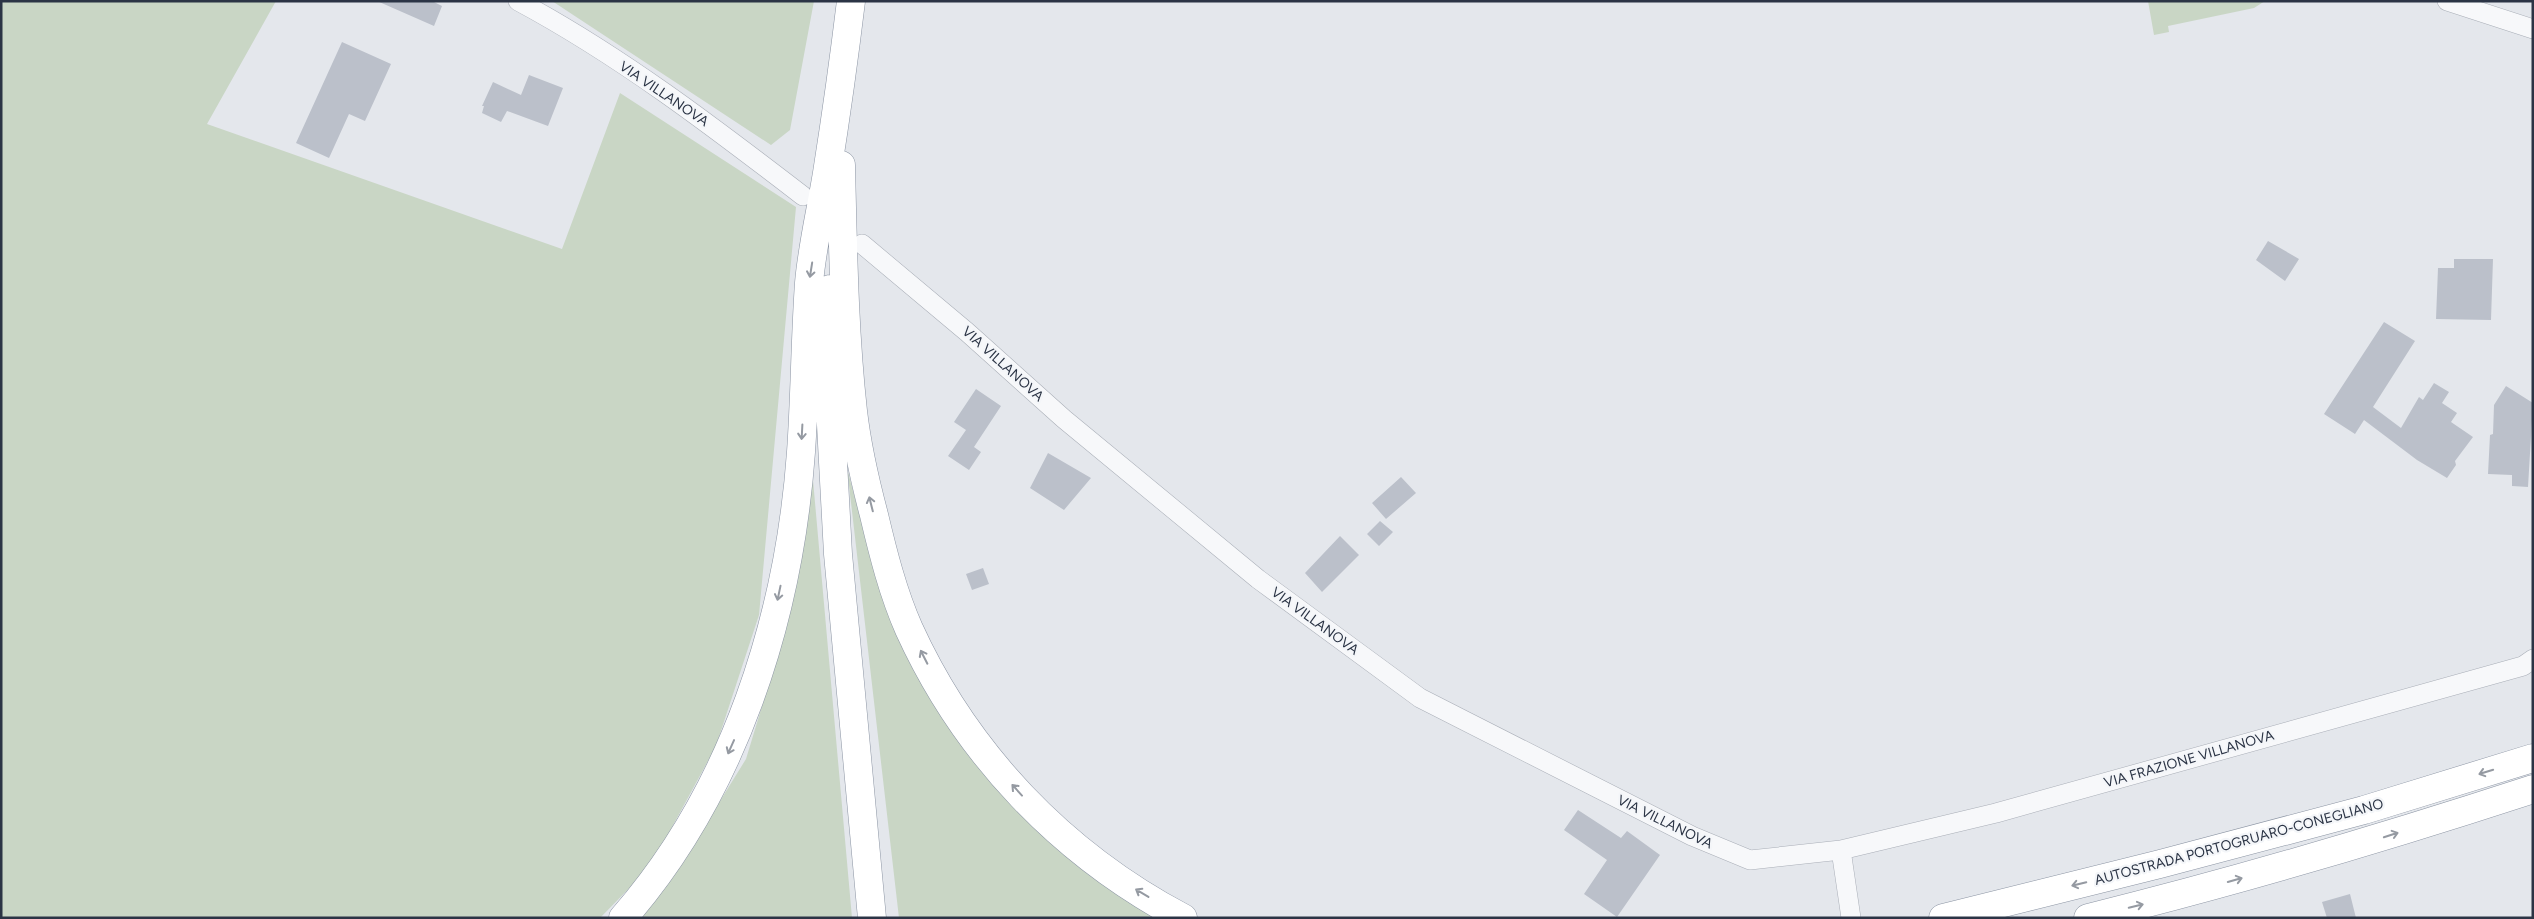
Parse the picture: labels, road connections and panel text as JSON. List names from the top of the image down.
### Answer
{
  "streets": {
    "highway": ["AUTOSTRADA PORTOGRUARO-CONEGLIANO"],
    "street": ["VIA VILLANOVA", "VIA FRAZIONE VILLANOVA"]
  },
  "crossings": [
    ["VIA VILLANOVA", "VIA FRAZIONE VILLANOVA"]
  ]
}
